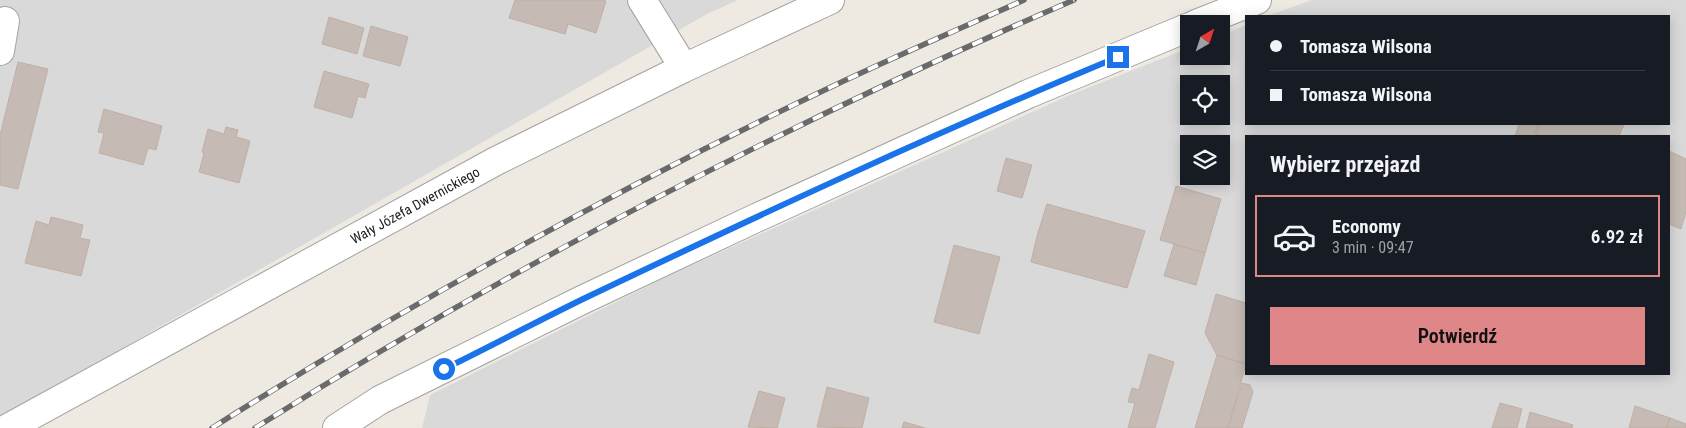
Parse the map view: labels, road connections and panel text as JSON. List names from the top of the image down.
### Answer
{
  "streets": {
    "street": ["Wały Józefa Dwernickiego"]
  },
  "north": "top right",
  "page": {
    "banner": ["Tomasza Wilsona", "Tomasza Wilsona"],
    "heading": "Wybierz przejazd",
    "list": [
      {
        "name": "Economy",
        "note": "3 min · 09:47",
        "value": "6.92 zł"
      }
    ],
    "buttons": "Potwierdź"
  }
}
